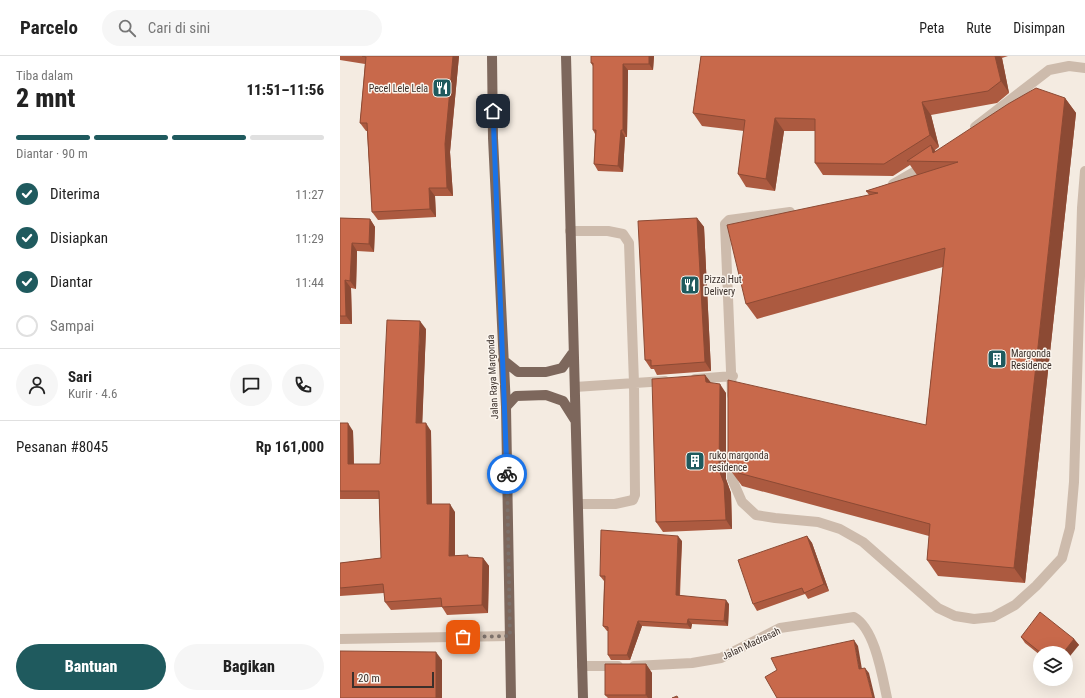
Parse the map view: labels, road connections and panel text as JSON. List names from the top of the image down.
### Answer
{
  "streets": {
    "main road": ["Jalan Raya Margonda"],
    "street": ["Jalan Madrasah"]
  },
  "places": {
    "restaurant": ["Pecel Lele Lela", "Pizza Hut Delivery"],
    "building": ["Margonda Residence", "ruko margonda residence"]
  },
  "scale_bar": "20 m",
  "page": {
    "header": "Parcelo",
    "search": "Cari di sini",
    "nav": ["Peta", "Rute", "Disimpan"],
    "heading": ["2 mnt", "Tiba dalam", "11:51–11:56"],
    "panel": [
      "Sari",
      "Kurir · 4.6",
      "Pesanan #8045",
      "Rp 161,000"
    ],
    "bar": "Diantar · 90 m",
    "list": [
      ["Diterima", "11:27"],
      ["Disiapkan", "11:29"],
      ["Diantar", "11:44"],
      "Sampai"
    ],
    "buttons": ["Bantuan", "Bagikan"],
    "scale": "20 m"
  }
}
